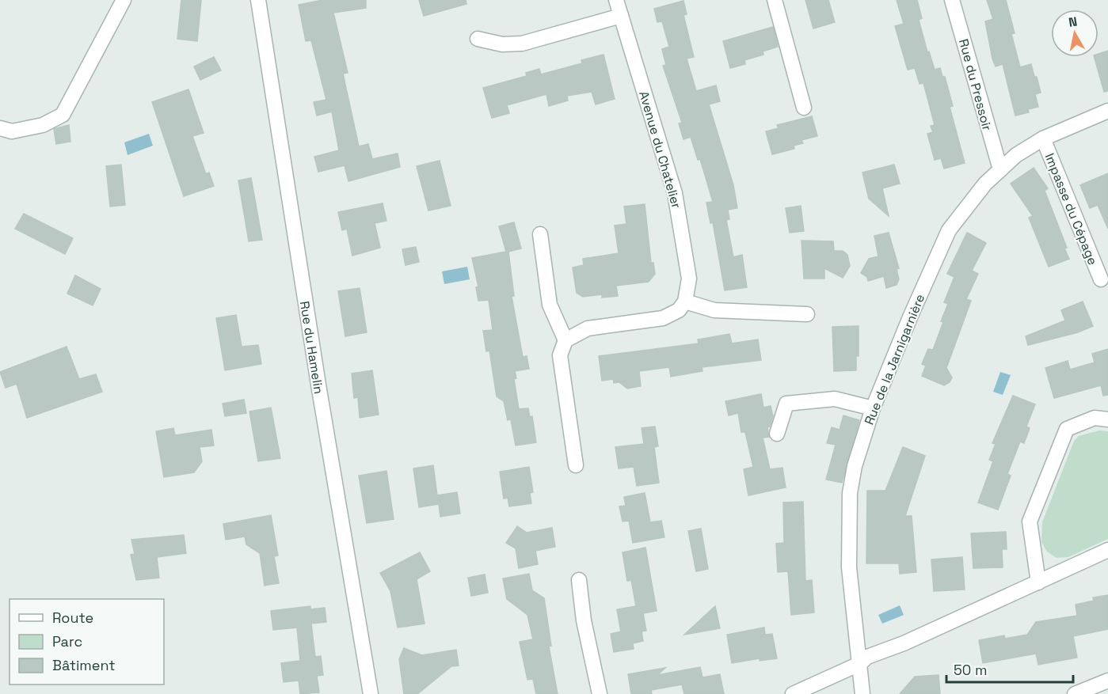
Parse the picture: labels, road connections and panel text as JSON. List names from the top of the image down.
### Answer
{
  "streets": {
    "street": [
      "Rue du Pressoir",
      "Avenue du Chatelier",
      "Impasse du Cépage",
      "Rue du Hamelin",
      "Rue de la Jarnigarnière"
    ]
  },
  "crossings": [
    ["Rue du Pressoir", "Rue de la Jarnigarnière"],
    ["Impasse du Cépage", "Rue de la Jarnigarnière"]
  ],
  "legend": ["Route", "Parc", "Bâtiment"],
  "scale_bar": "50 m",
  "north": "top"
}
